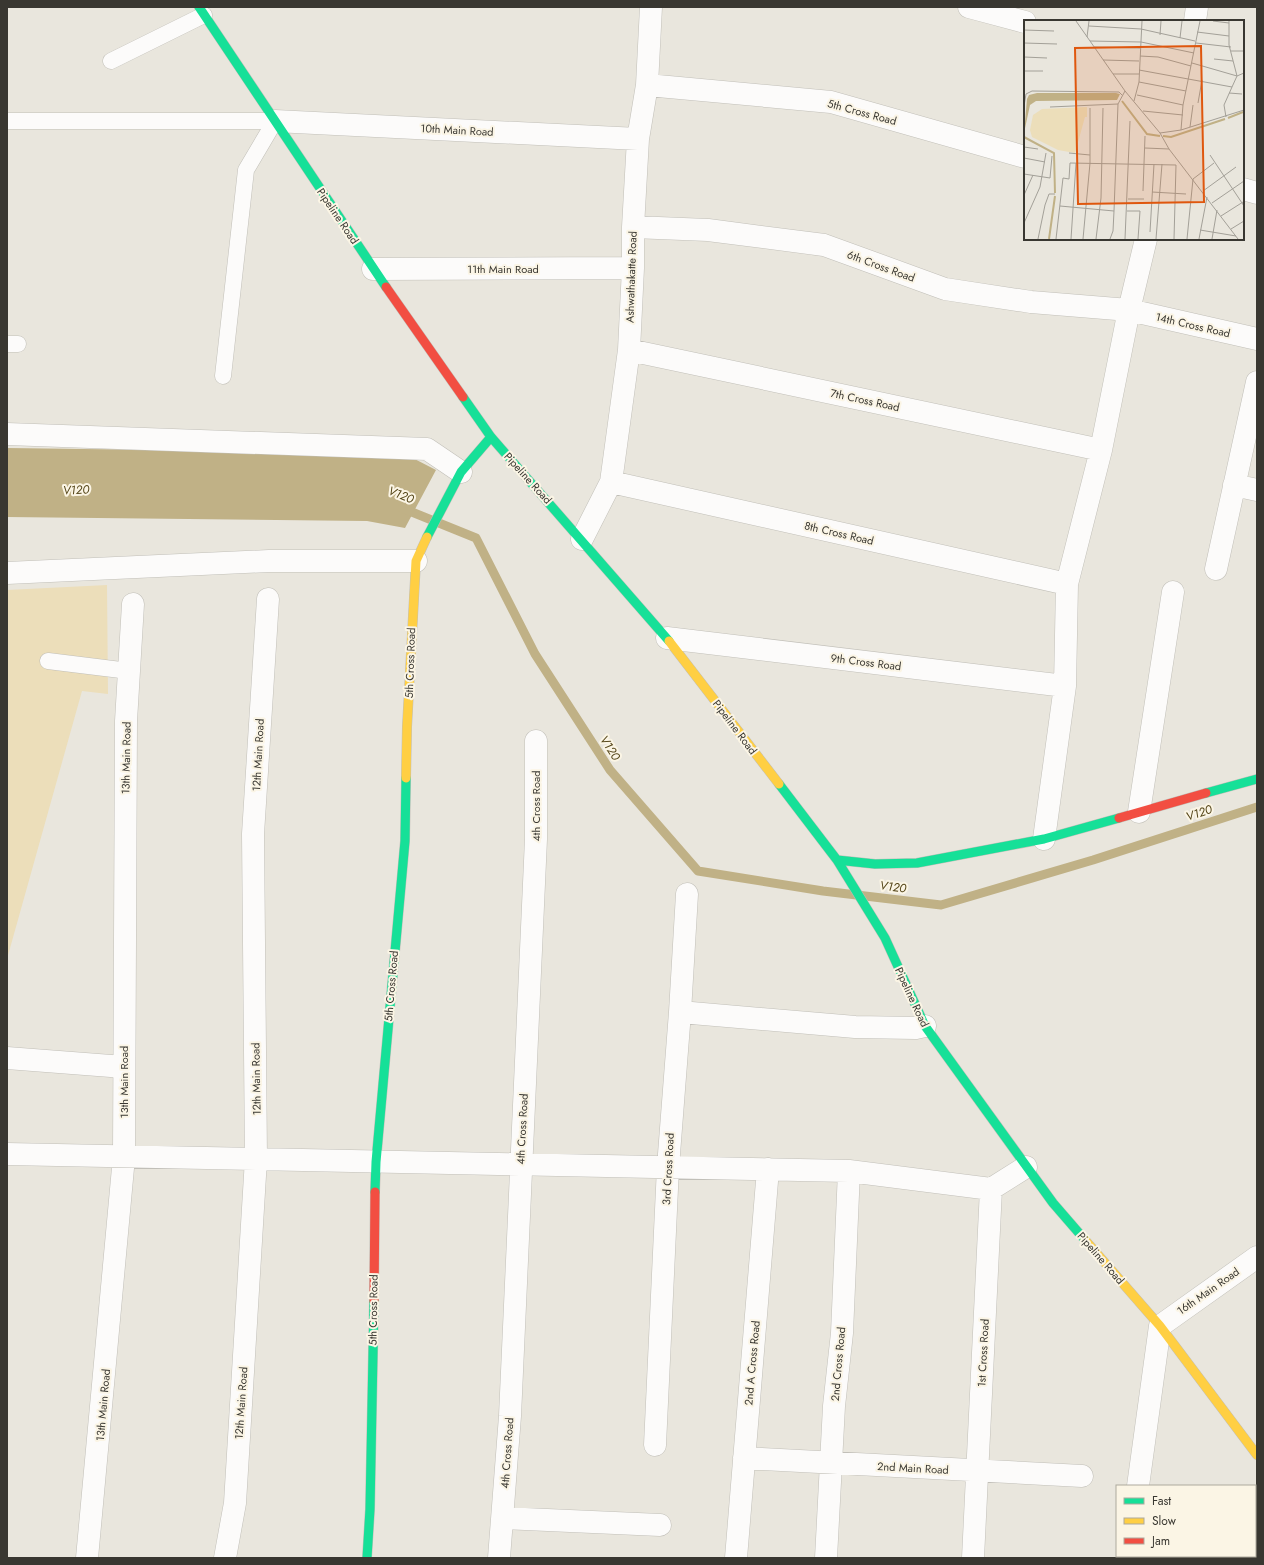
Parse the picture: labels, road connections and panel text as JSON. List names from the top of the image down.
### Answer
{
  "streets": {
    "street": [
      "5th Cross Road",
      "10th Main Road",
      "Pipeline Road",
      "6th Cross Road",
      "11th Main Road",
      "Ashwathakatte Road",
      "14th Cross Road",
      "7th Cross Road",
      "8th Cross Road",
      "9th Cross Road",
      "12th Main Road",
      "13th Main Road",
      "4th Cross Road",
      "3rd Cross Road",
      "16th Main Road",
      "1st Cross Road",
      "2nd A Cross Road",
      "2nd Cross Road",
      "2nd Main Road"
    ]
  },
  "crossings": [
    ["5th Cross Road", "Pipeline Road"],
    ["5th Cross Road", "Ashwathakatte Road"],
    ["10th Main Road", "Pipeline Road"],
    ["10th Main Road", "Ashwathakatte Road"],
    ["Pipeline Road", "11th Main Road"],
    ["Pipeline Road", "Ashwathakatte Road"],
    ["Pipeline Road", "9th Cross Road"],
    ["Pipeline Road", "16th Main Road"],
    ["6th Cross Road", "Ashwathakatte Road"],
    ["6th Cross Road", "14th Cross Road"],
    ["11th Main Road", "Ashwathakatte Road"],
    ["Ashwathakatte Road", "7th Cross Road"],
    ["Ashwathakatte Road", "8th Cross Road"],
    ["1st Cross Road", "2nd Main Road"],
    ["2nd A Cross Road", "2nd Main Road"],
    ["2nd Cross Road", "2nd Main Road"]
  ],
  "water": ["V120"],
  "legend": ["Fast", "Slow", "Jam"]
}
